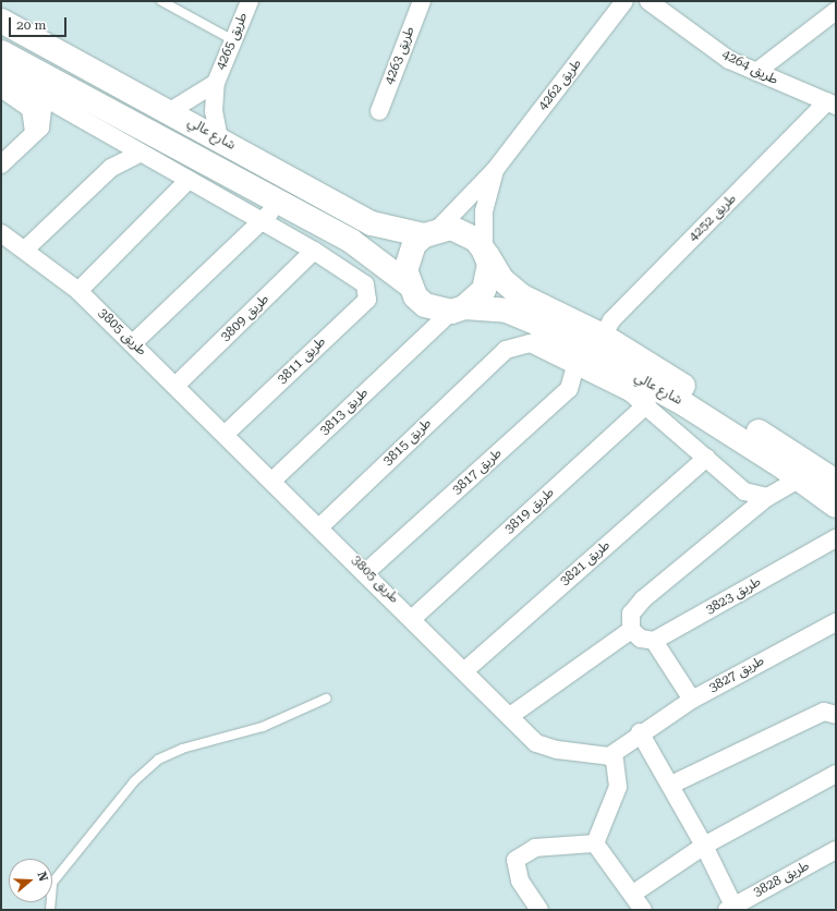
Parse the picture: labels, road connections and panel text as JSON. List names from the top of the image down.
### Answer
{
  "streets": {
    "street": [
      "طريق 4265",
      "طريق 4263",
      "طريق 4264",
      "طريق 4262",
      "شارع عالي",
      "طريق 4252",
      "طريق 3809",
      "طريق 3805",
      "طريق 3811",
      "طريق 3813",
      "طريق 3815",
      "طريق 3817",
      "طريق 3819",
      "طريق 3821",
      "طريق 3823",
      "طريق 3827",
      "طريق 3828"
    ]
  },
  "crossings": [
    ["طريق 4265", "شارع عالي"],
    ["طريق 4264", "طريق 4252"],
    ["طريق 4262", "شارع عالي"],
    ["طريق 4262", "طريق 3813"],
    ["شارع عالي", "طريق 4252"],
    ["شارع عالي", "طريق 3813"],
    ["شارع عالي", "طريق 3815"],
    ["شارع عالي", "طريق 3817"],
    ["طريق 3809", "طريق 3805"],
    ["طريق 3809", "طريق 3811"],
    ["طريق 3805", "طريق 3811"],
    ["طريق 3805", "طريق 3813"],
    ["طريق 3805", "طريق 3815"],
    ["طريق 3805", "طريق 3817"],
    ["طريق 3805", "طريق 3819"],
    ["طريق 3805", "طريق 3821"],
    ["طريق 3805", "طريق 3827"],
    ["طريق 3815", "طريق 3817"],
    ["طريق 3815", "طريق 3819"],
    ["طريق 3815", "طريق 3821"]
  ],
  "scale_bar": "20 m",
  "north": "right"
}
